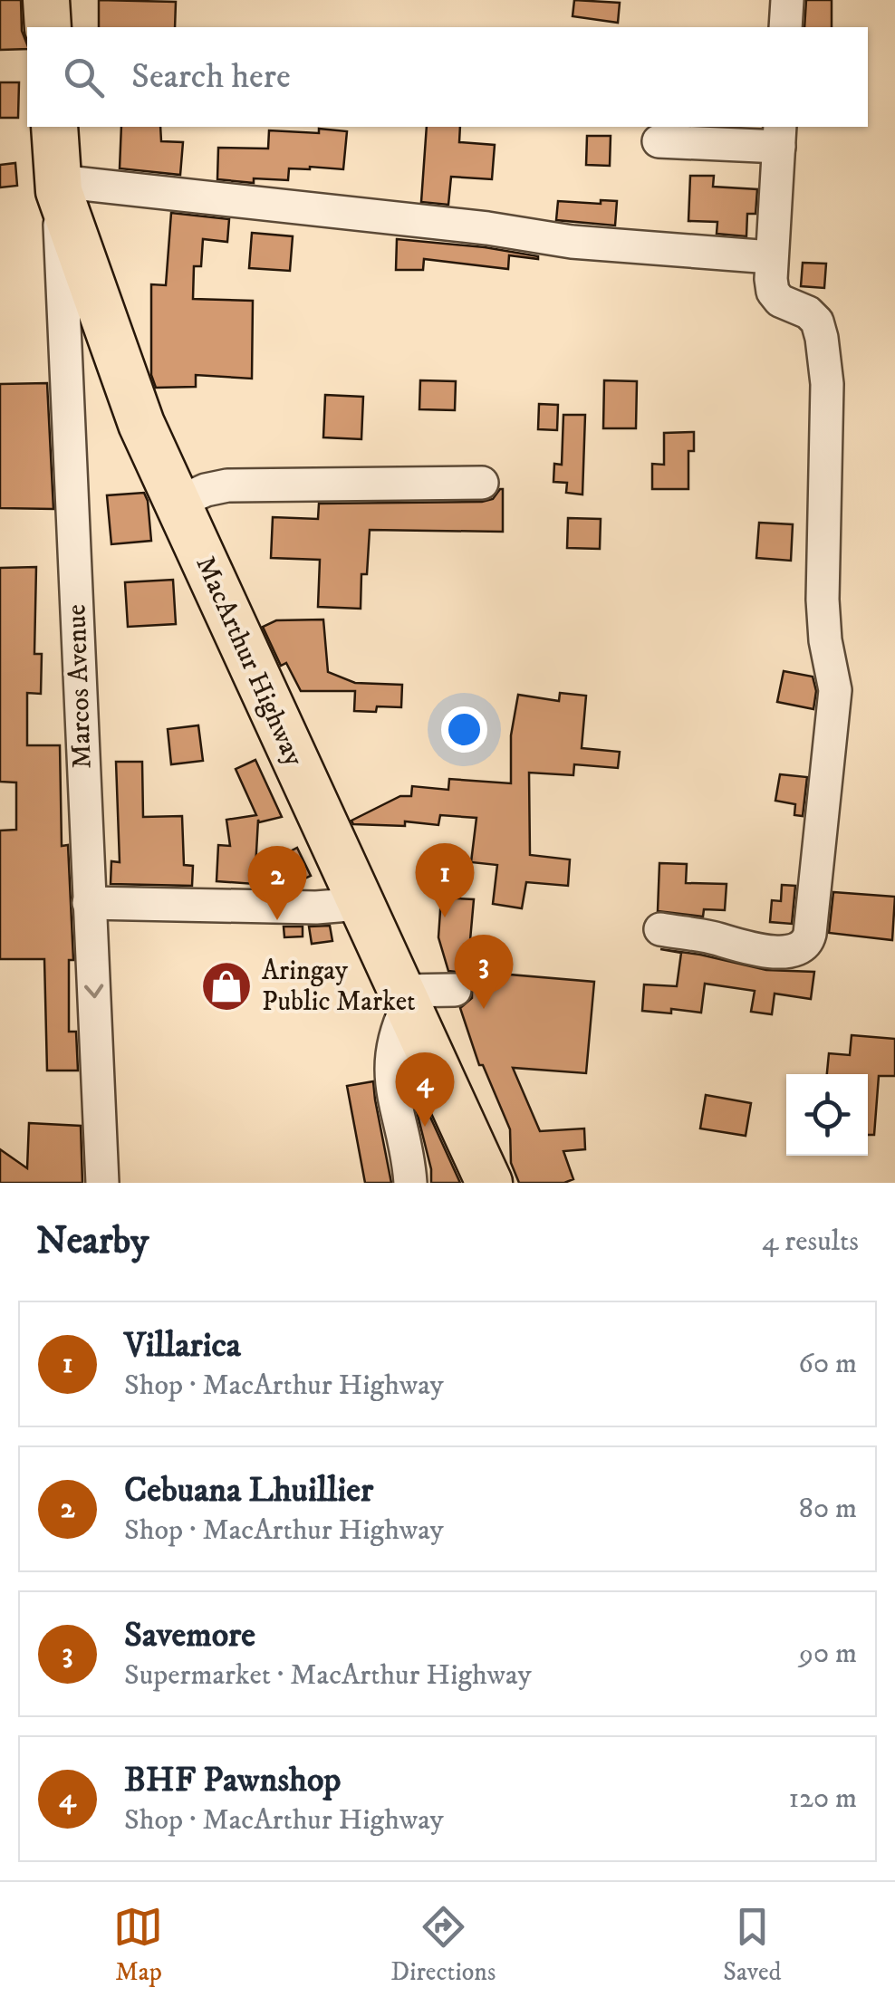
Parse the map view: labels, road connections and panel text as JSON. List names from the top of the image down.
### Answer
{
  "streets": {
    "highway": ["MacArthur Highway"],
    "street": ["Marcos Avenue"]
  },
  "crossings": [
    ["MacArthur Highway", "Marcos Avenue"]
  ],
  "places": {
    "shop": ["Aringay Public Market"]
  },
  "page": {
    "search": "Search here",
    "pins": [
      "1",
      "2",
      "3",
      "4"
    ],
    "heading": ["Nearby", "4 results"],
    "list": [
      {
        "mark": "1",
        "name": "Villarica",
        "note": "Shop · MacArthur Highway",
        "value": "60 m"
      },
      {
        "mark": "2",
        "name": "Cebuana Lhuillier",
        "note": "Shop · MacArthur Highway",
        "value": "80 m"
      },
      {
        "mark": "3",
        "name": "Savemore",
        "note": "Supermarket · MacArthur Highway",
        "value": "90 m"
      },
      {
        "mark": "4",
        "name": "BHF Pawnshop",
        "note": "Shop · MacArthur Highway",
        "value": "120 m"
      }
    ],
    "nav": ["Map", "Directions", "Saved"]
  }
}
